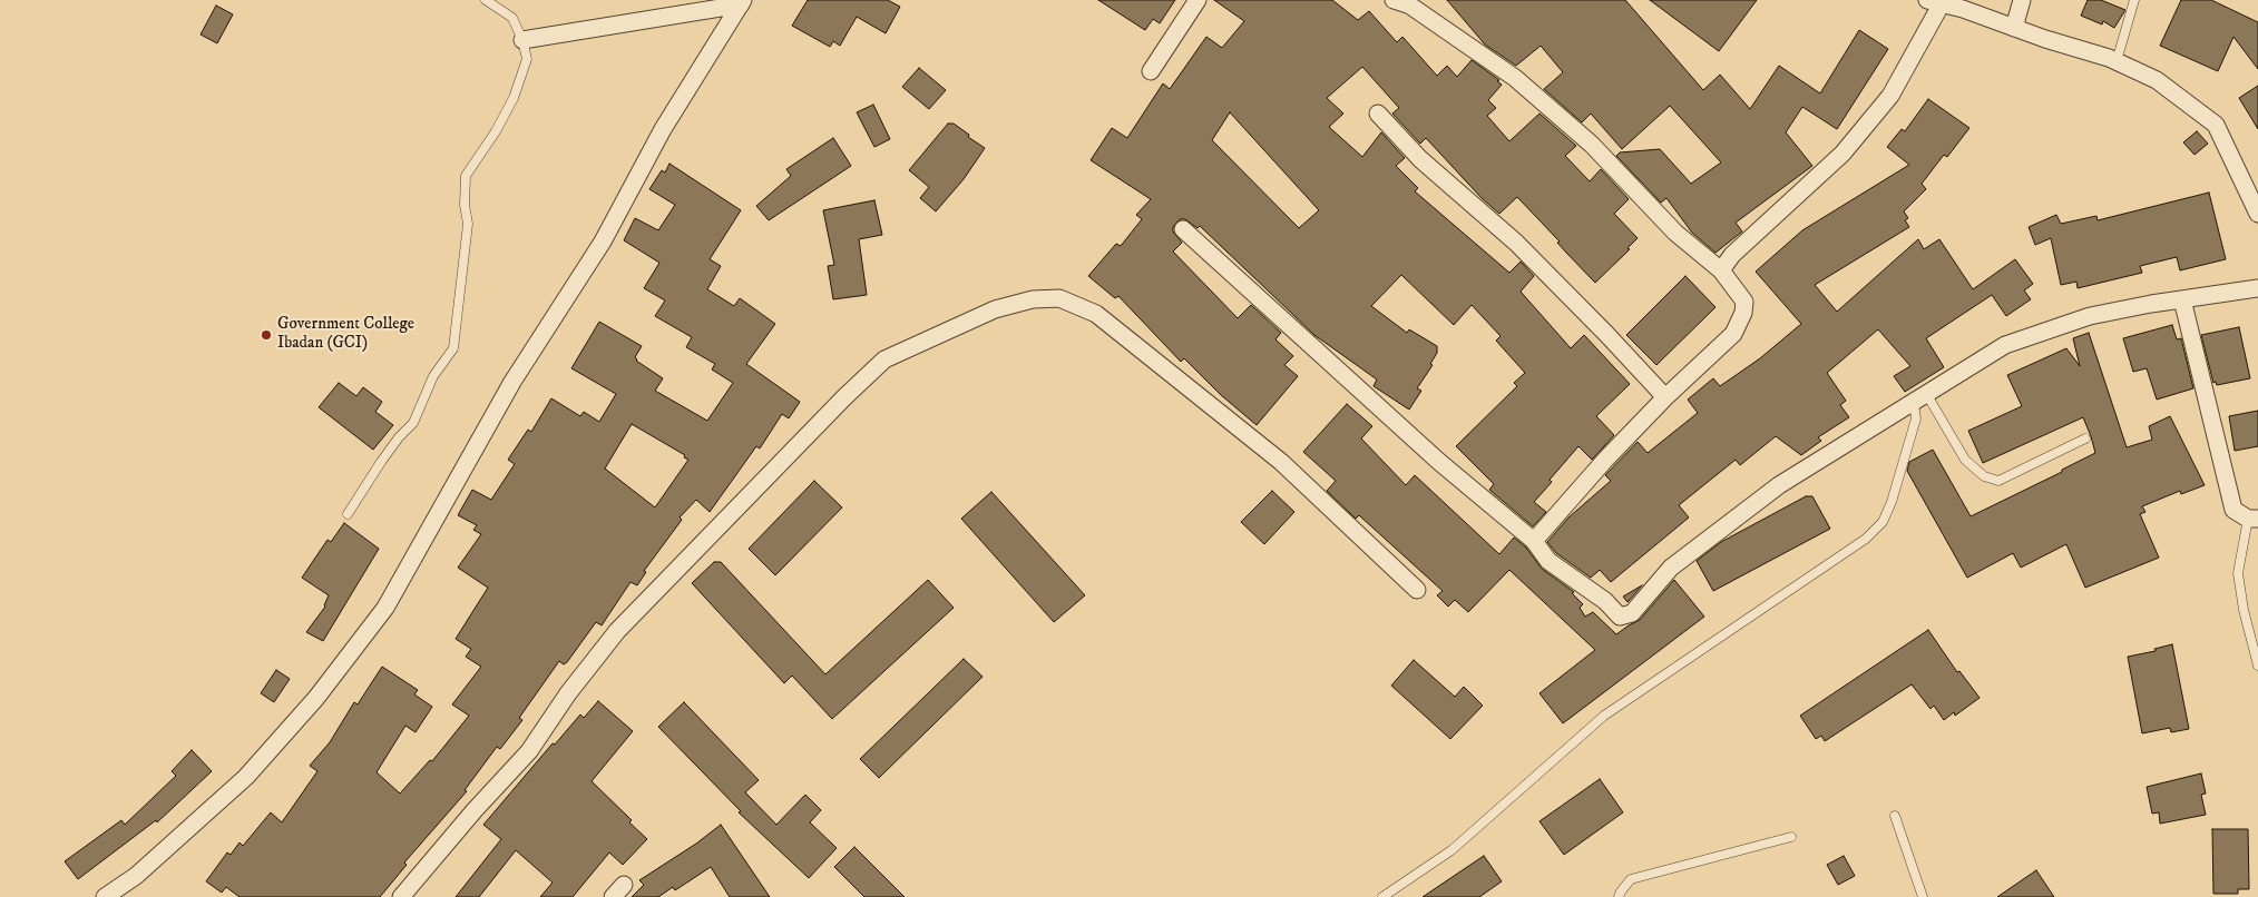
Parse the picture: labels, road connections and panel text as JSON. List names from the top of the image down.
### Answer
{
  "places": ["Government College Ibadan (GCI)"]
}
